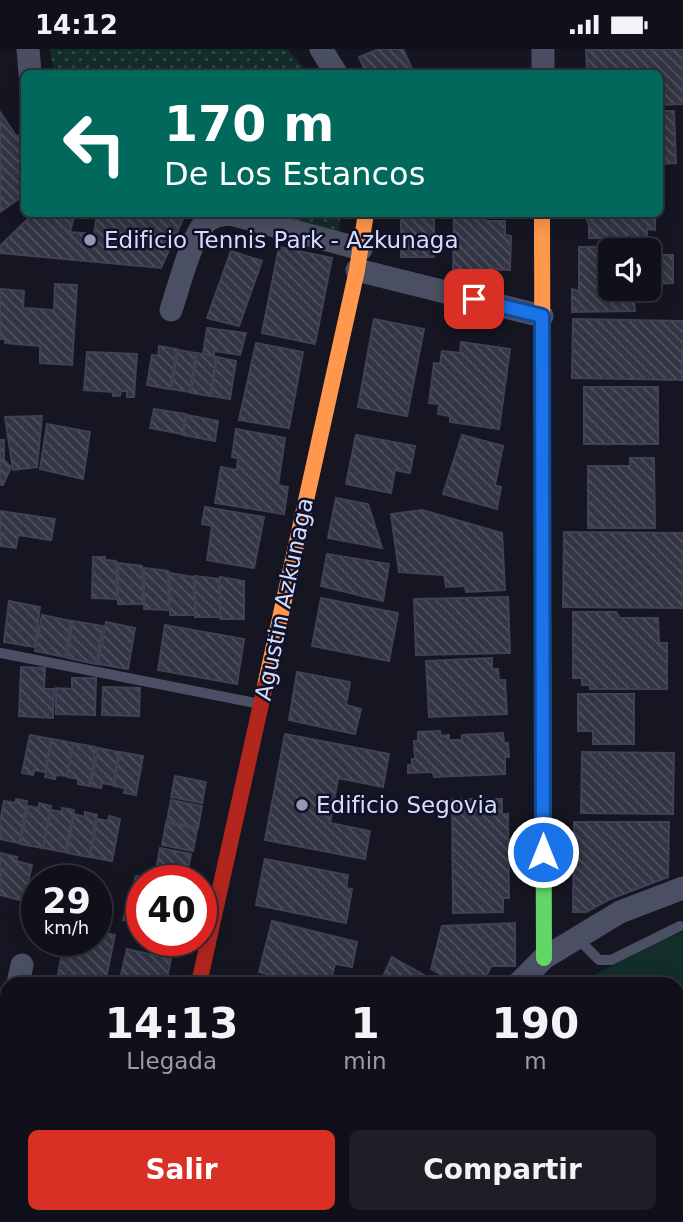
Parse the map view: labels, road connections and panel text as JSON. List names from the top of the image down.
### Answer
{
  "streets": {
    "street": ["Agustin Azkunaga"]
  },
  "places": ["Edificio Tennis Park - Azkunaga", "Edificio Segovia"],
  "page": {
    "status": "14:12",
    "turn": ["170 m", "De Los Estancos"],
    "speed": "29 km/h",
    "limit": "40",
    "eta": [
      "14:13",
      "Llegada",
      "1",
      "min",
      "190",
      "m"
    ],
    "buttons": ["Salir", "Compartir"]
  }
}
